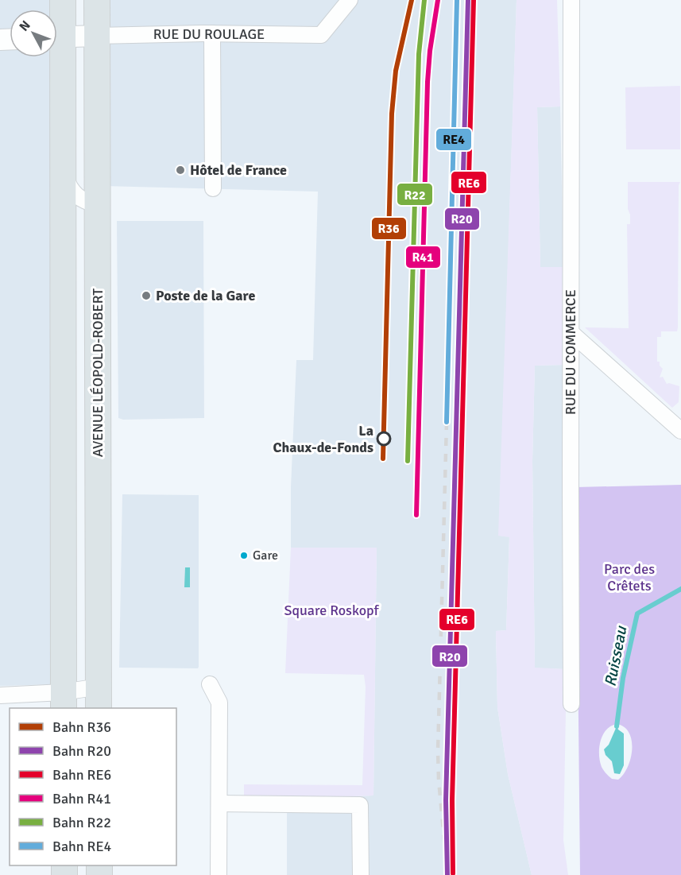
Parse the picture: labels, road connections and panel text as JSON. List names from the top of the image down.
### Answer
{
  "streets": {
    "main road": ["AVENUE LÉOPOLD-ROBERT"],
    "street": ["RUE DU ROULAGE", "RUE DU COMMERCE"]
  },
  "crossings": [
    ["RUE DU ROULAGE", "AVENUE LÉOPOLD-ROBERT"]
  ],
  "water": ["Ruisseau"],
  "parks": ["Parc des Crêtets", "Square Roskopf"],
  "places": [
    "Hôtel de France",
    "Poste de la Gare",
    "La Chaux-de-Fonds",
    "Gare"
  ],
  "lines": [
    "rail line R36",
    "rail line R20",
    "rail line RE6",
    "rail line R41",
    "rail line R22",
    "rail line RE4"
  ],
  "legend": [
    "Bahn R36",
    "Bahn R20",
    "Bahn RE6",
    "Bahn R41",
    "Bahn R22",
    "Bahn RE4"
  ],
  "north": "top left"
}
